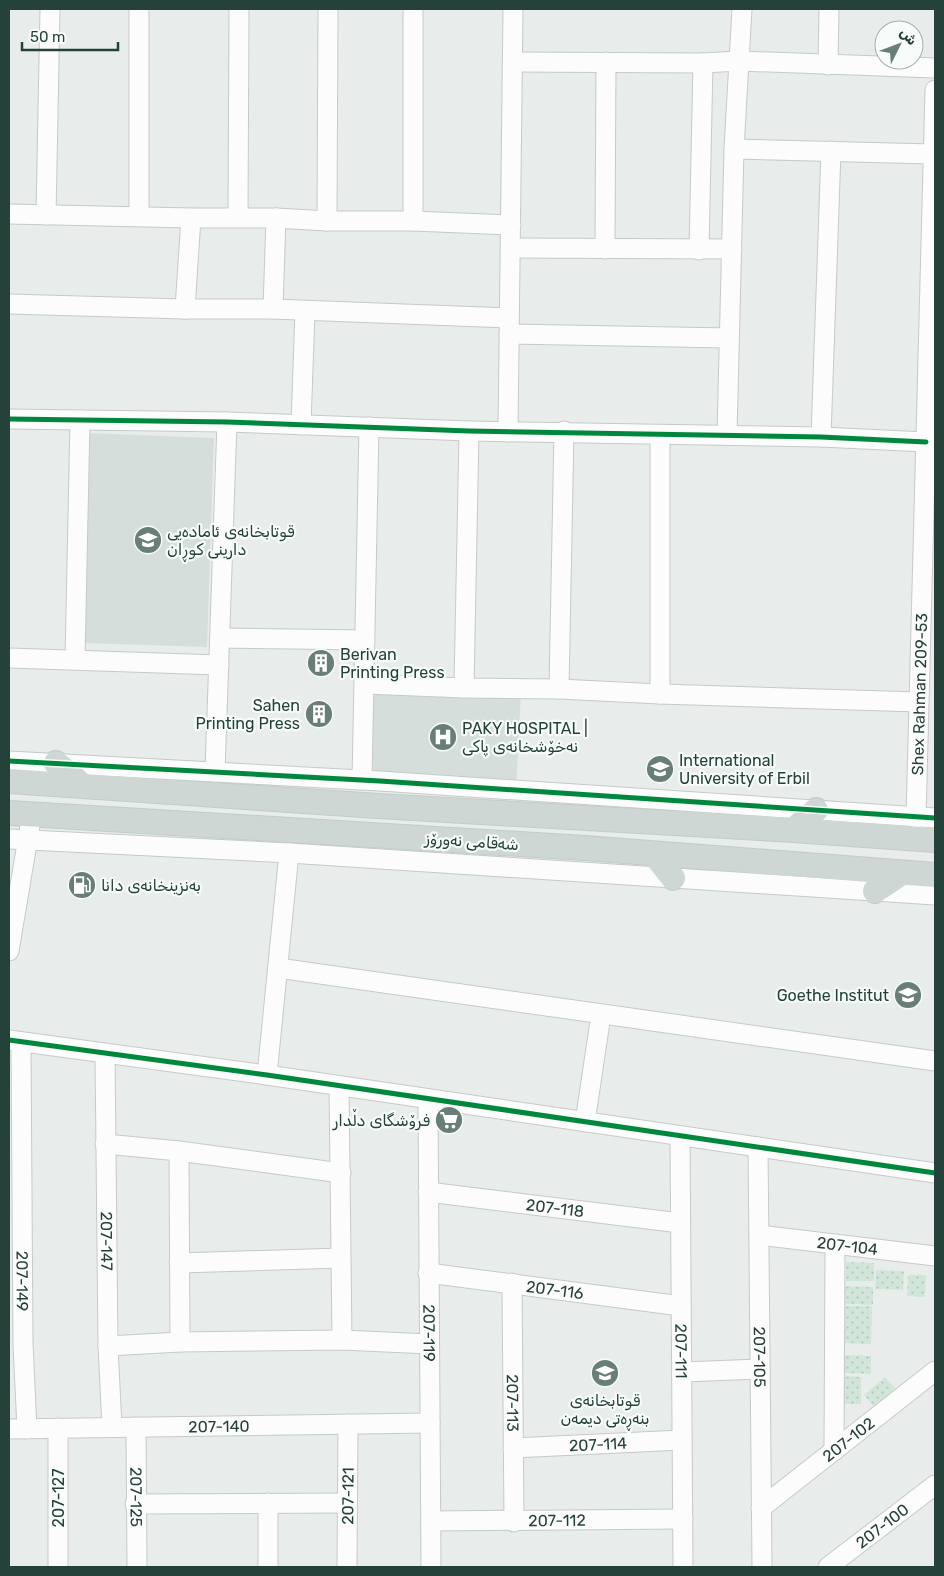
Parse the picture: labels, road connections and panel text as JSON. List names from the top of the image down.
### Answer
{
  "streets": {
    "main road": ["شەقامی نەورۆز"],
    "street": [
      "Shex Rahman 209-53",
      "207-118",
      "207-147",
      "207-104",
      "207-149",
      "207-116",
      "207-119",
      "207-111",
      "207-105",
      "207-113",
      "207-140",
      "207-102",
      "207-114",
      "207-121",
      "207-125",
      "207-127",
      "207-112",
      "207-100"
    ]
  },
  "crossings": [
    ["207-118", "207-119"],
    ["207-118", "207-111"],
    ["207-147", "207-140"],
    ["207-104", "207-105"],
    ["207-149", "207-140"],
    ["207-116", "207-119"],
    ["207-116", "207-111"],
    ["207-116", "207-113"],
    ["207-119", "207-140"],
    ["207-119", "207-112"],
    ["207-111", "207-114"],
    ["207-111", "207-112"],
    ["207-105", "207-102"],
    ["207-113", "207-114"],
    ["207-113", "207-112"],
    ["207-140", "207-121"],
    ["207-140", "207-125"],
    ["207-140", "207-127"]
  ],
  "places": {
    "school or university": [
      "قوتابخانەی ئامادەیی دارینی کوڕان",
      "International University of Erbil",
      "Goethe Institut",
      "قوتابخانەی بنەڕەتی دیمەن"
    ],
    "building": ["Berivan Printing Press", "Sahen Printing Press"],
    "hospital": ["PAKY HOSPITAL | نەخۆشخانەی پاکی"],
    "fuel station": ["بەنزینخانەی دانا"],
    "supermarket": ["فرۆشگای دڵدار"]
  },
  "scale_bar": "50 m",
  "north": "top right"
}
